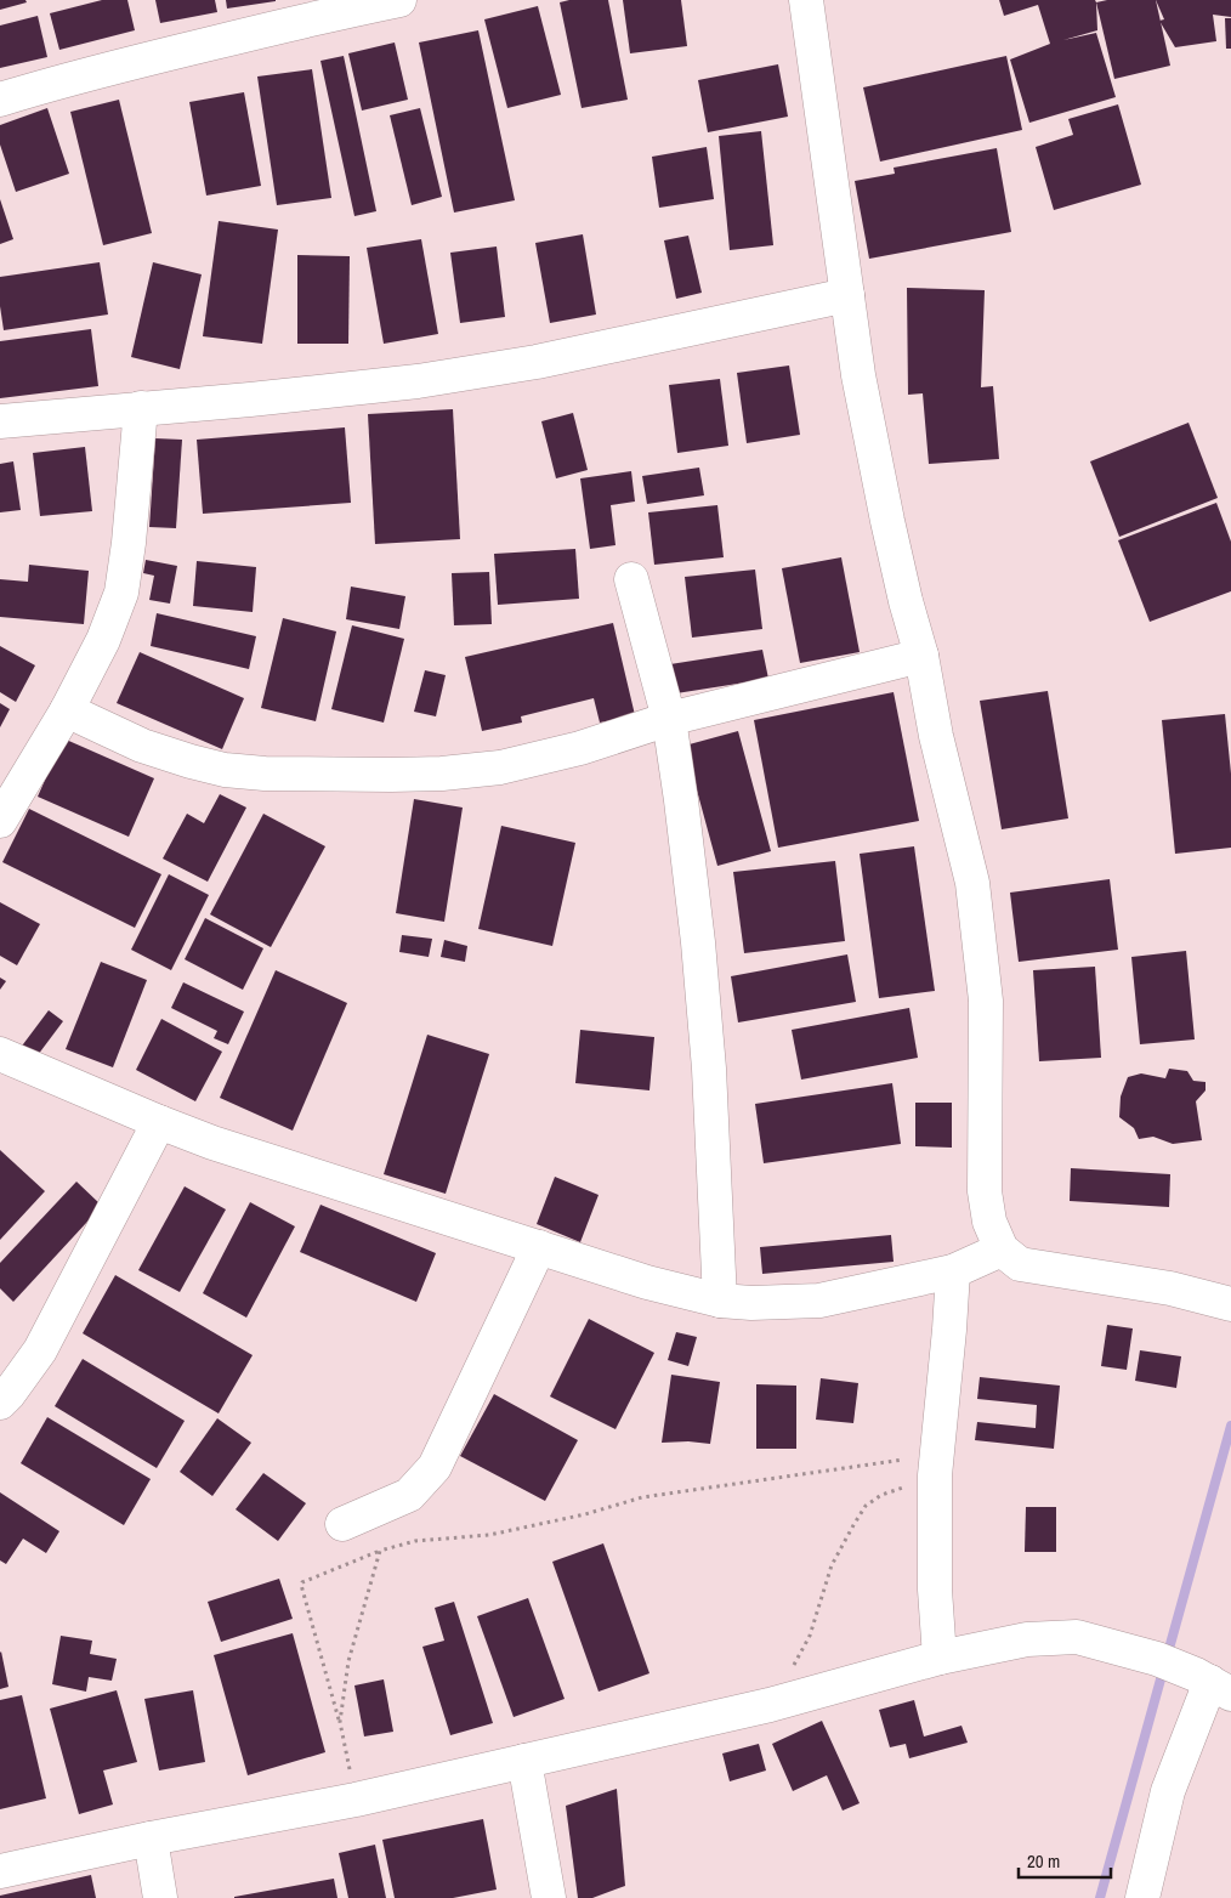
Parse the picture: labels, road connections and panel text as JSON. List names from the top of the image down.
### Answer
{
  "scale_bar": "20 m"
}
